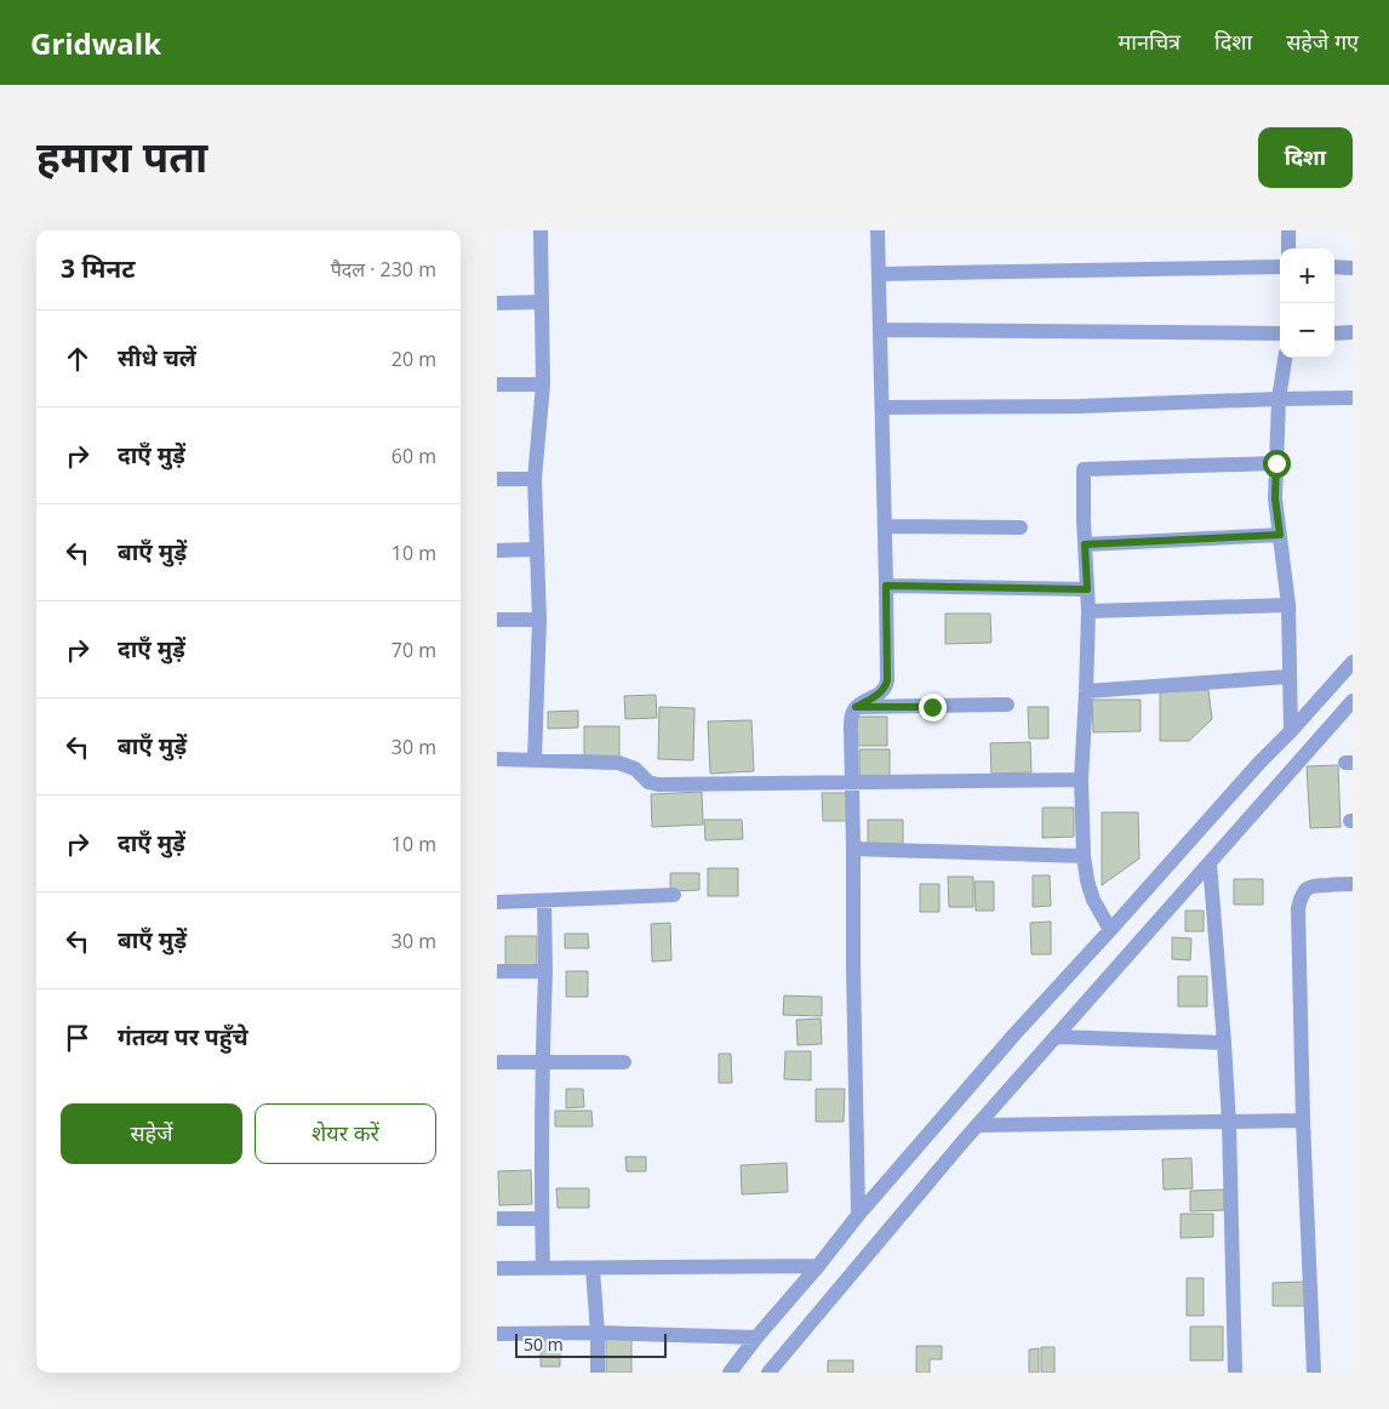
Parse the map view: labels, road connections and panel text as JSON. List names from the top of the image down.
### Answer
{
  "scale_bar": "50 m",
  "page": {
    "header": "Gridwalk",
    "nav": ["मानचित्र", "दिशा", "सहेजे गए"],
    "title": "हमारा पता",
    "buttons": [
      "दिशा",
      ["सहेजें", "शेयर करें"]
    ],
    "heading": ["3 मिनट", "पैदल · 230 m"],
    "map_buttons": ["+", "−"],
    "list": [
      ["सीधे चलें", "20 m"],
      ["दाएँ मुड़ें", "60 m"],
      ["बाएँ मुड़ें", "10 m"],
      ["दाएँ मुड़ें", "70 m"],
      ["बाएँ मुड़ें", "30 m"],
      ["दाएँ मुड़ें", "10 m"],
      ["बाएँ मुड़ें", "30 m"],
      "गंतव्य पर पहुँचे"
    ],
    "scale": "50 m"
  }
}
